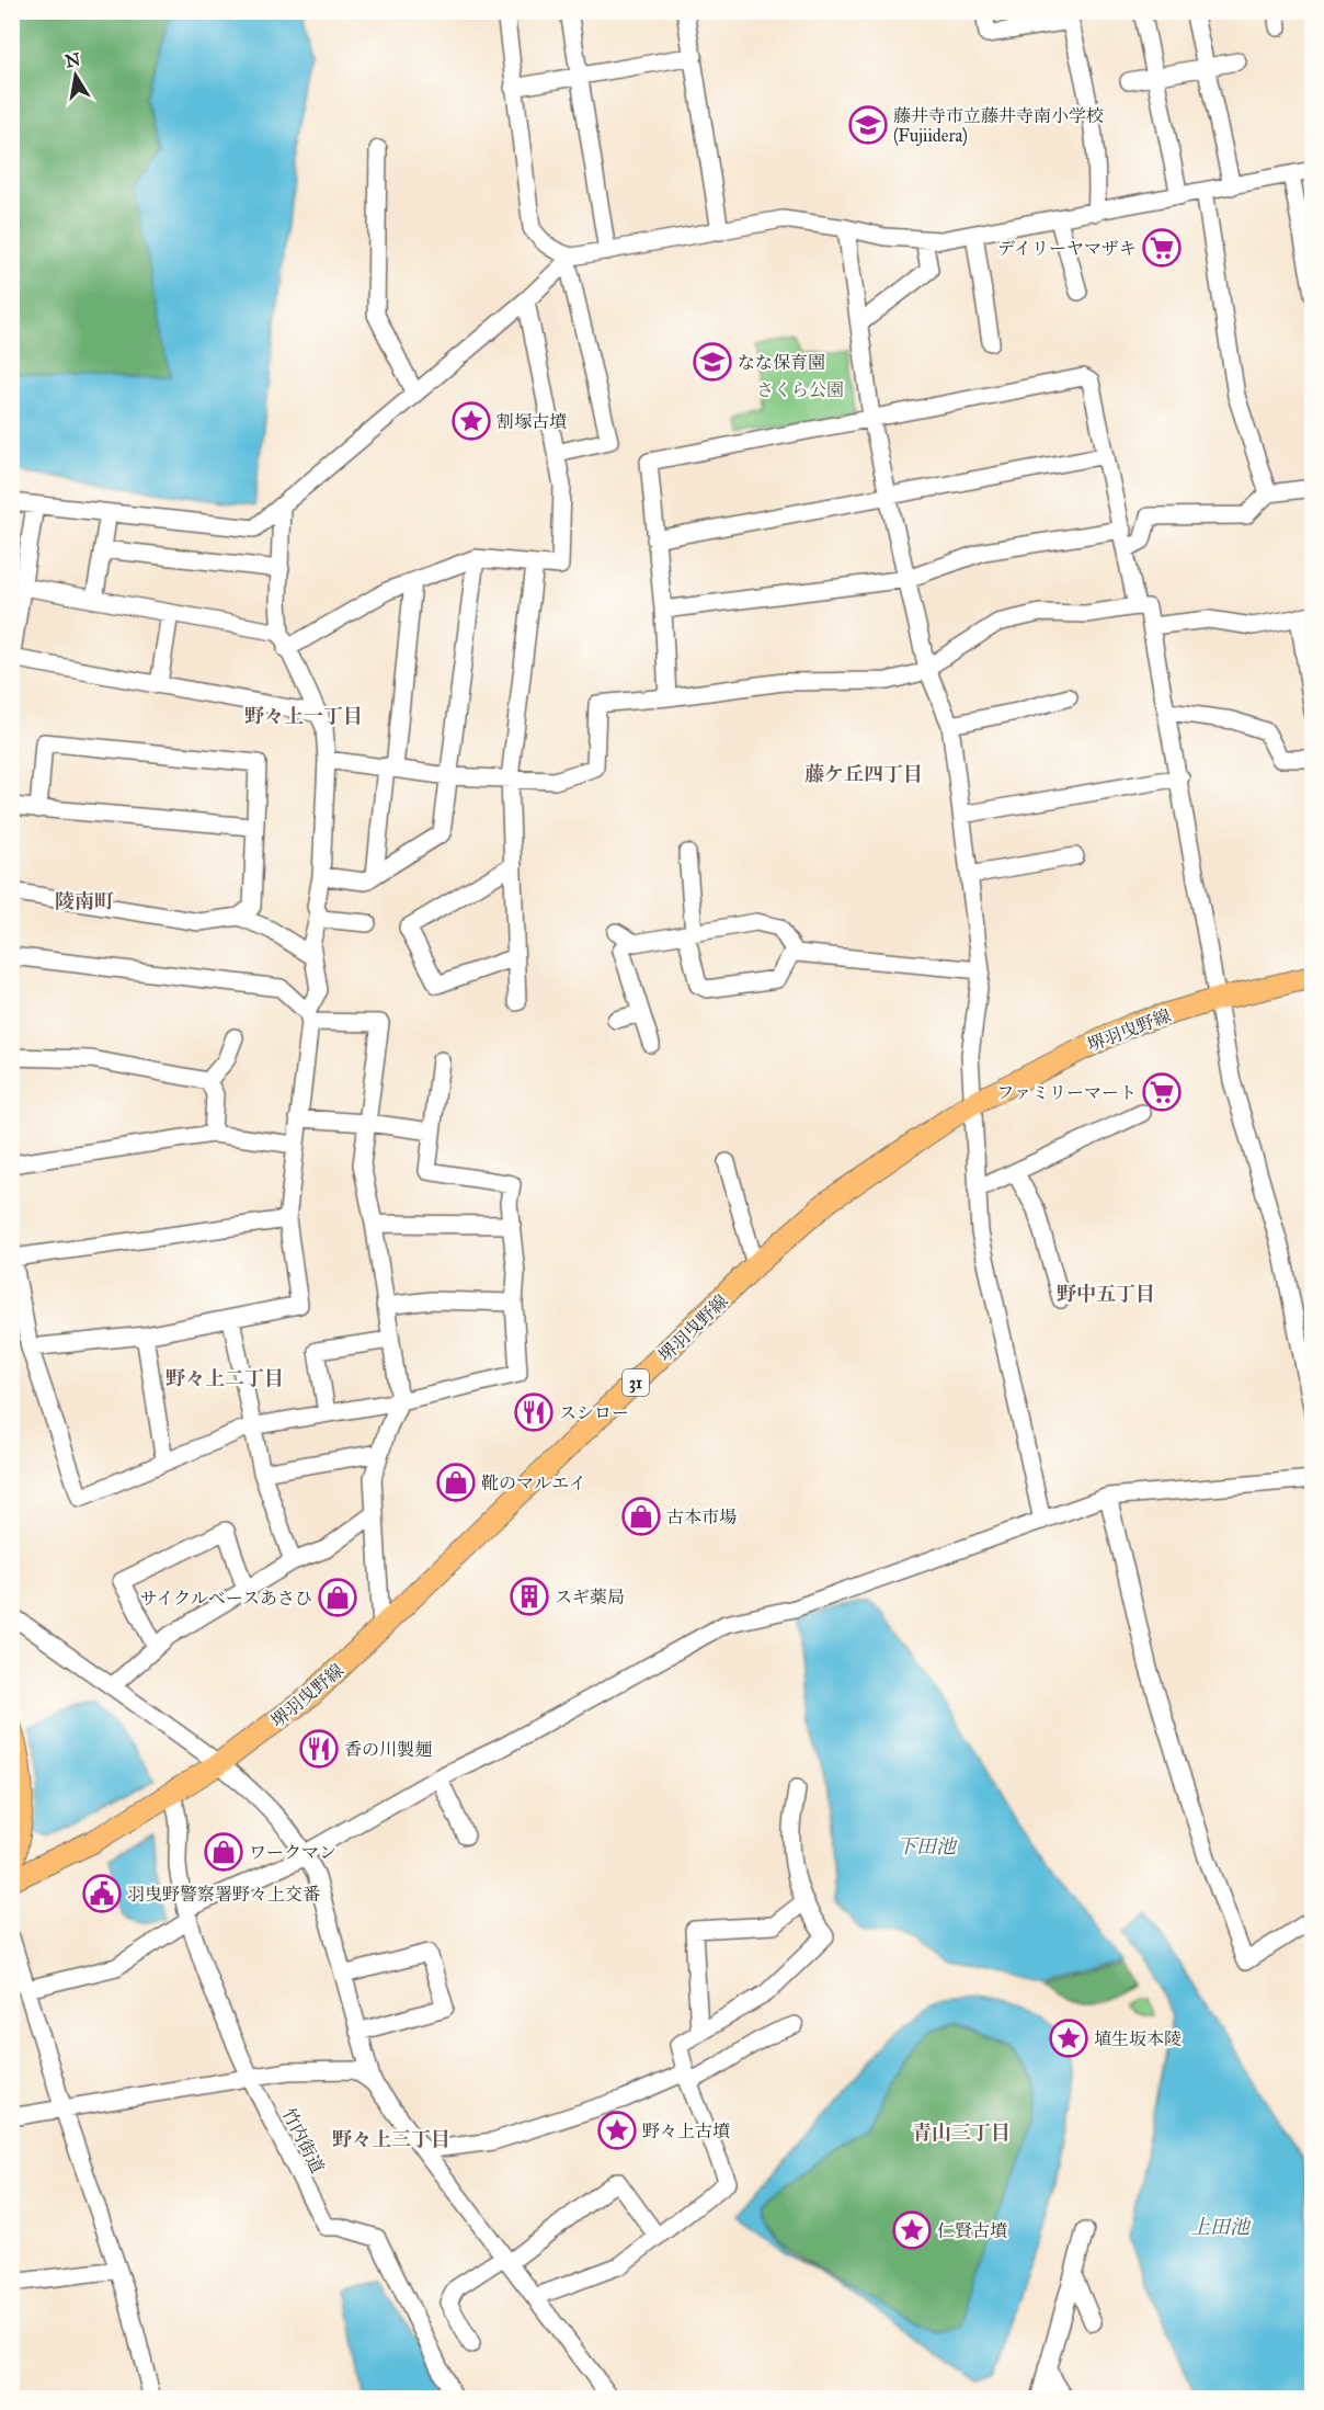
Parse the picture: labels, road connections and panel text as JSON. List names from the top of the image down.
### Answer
{
  "streets": {
    "main road": ["堺羽曳野線", "31"],
    "street": ["竹内街道"]
  },
  "districts": [
    "野々上一丁目",
    "藤ケ丘四丁目",
    "陵南町",
    "野中五丁目",
    "野々上二丁目",
    "青山三丁目",
    "野々上三丁目"
  ],
  "water": ["下田池", "上田池"],
  "parks": ["さくら公園"],
  "places": {
    "school or university": ["藤井寺市立藤井寺南小学校 (Fujiidera)", "なな保育園"],
    "supermarket": ["デイリーヤマザキ", "ファミリーマート"],
    "place": [
      "割塚古墳",
      "埴生坂本陵",
      "野々上古墳",
      "仁賢古墳"
    ],
    "restaurant": ["スシロー", "香の川製麺"],
    "shop": [
      "靴のマルエイ",
      "古本市場",
      "サイクルベースあさひ",
      "ワークマン"
    ],
    "building": ["スギ薬局"],
    "public building": ["羽曳野警察署野々上交番"]
  },
  "north": "top"
}
